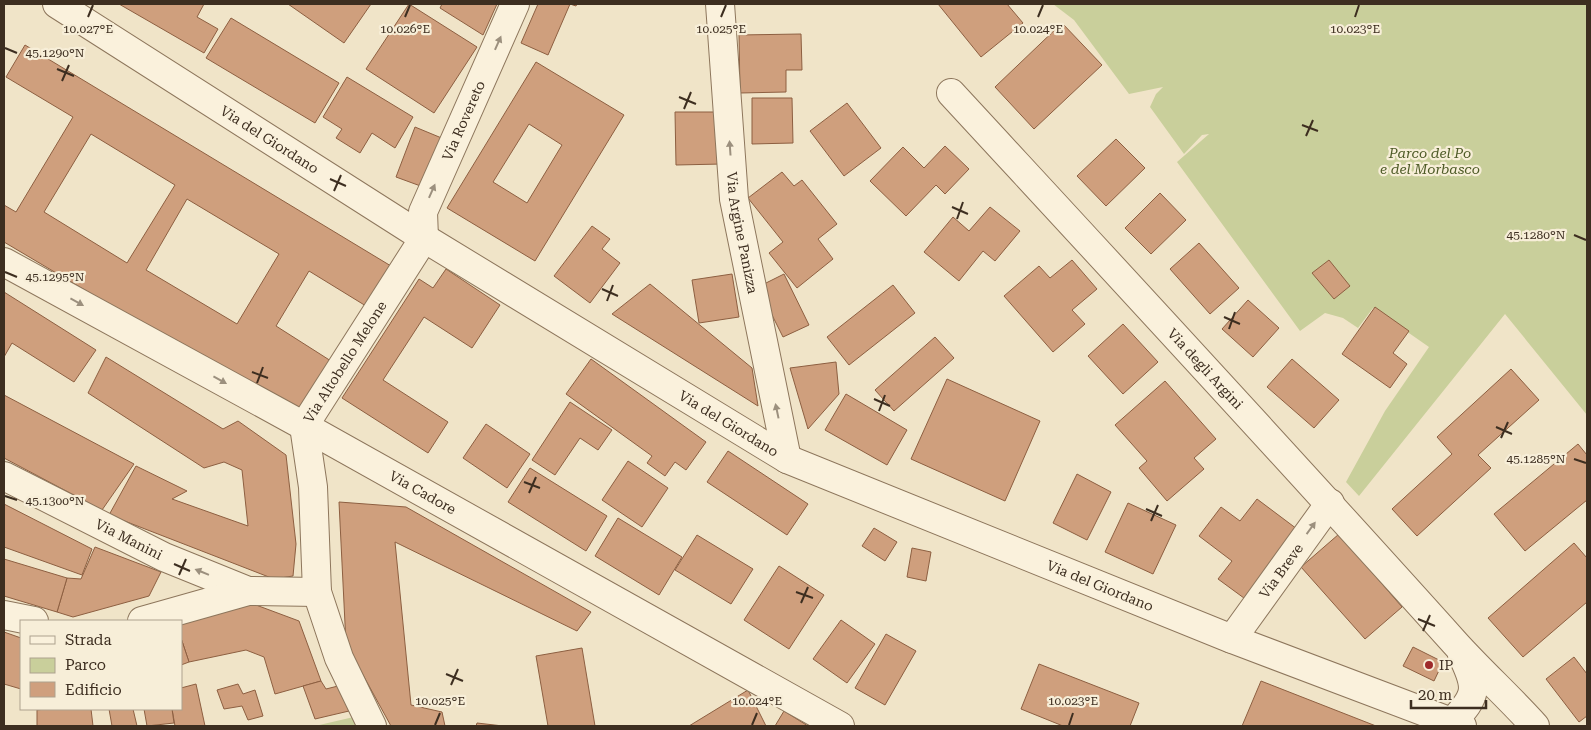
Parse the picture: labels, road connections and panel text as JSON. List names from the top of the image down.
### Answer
{
  "streets": {
    "street": [
      "Via Rovereto",
      "Via del Giordano",
      "Via Argine Panizza",
      "Via Altobello Melone",
      "Via degli Argini",
      "Via Cadore",
      "Via Manini",
      "Via Breve"
    ]
  },
  "crossings": [
    ["Via Rovereto", "Via del Giordano"],
    ["Via Rovereto", "Via Altobello Melone"],
    ["Via del Giordano", "Via Argine Panizza"],
    ["Via del Giordano", "Via Altobello Melone"],
    ["Via del Giordano", "Via degli Argini"],
    ["Via del Giordano", "Via Breve"],
    ["Via Altobello Melone", "Via Cadore"],
    ["Via Altobello Melone", "Via Manini"],
    ["Via degli Argini", "Via Breve"]
  ],
  "one_way": [
    "Via Rovereto",
    "Via Argine Panizza",
    "Via Cadore",
    "Via Manini",
    "Via Breve"
  ],
  "parks": ["Parco del Po e del Morbasco"],
  "places": ["IP"],
  "legend": ["Strada", "Parco", "Edificio"],
  "scale_bar": "20 m",
  "coordinates": [
    "10.027°E",
    "10.026°E",
    "10.025°E",
    "10.024°E",
    "10.023°E",
    "45.1290°N",
    "45.1280°N",
    "45.1295°N",
    "45.1285°N",
    "45.1300°N"
  ]
}
